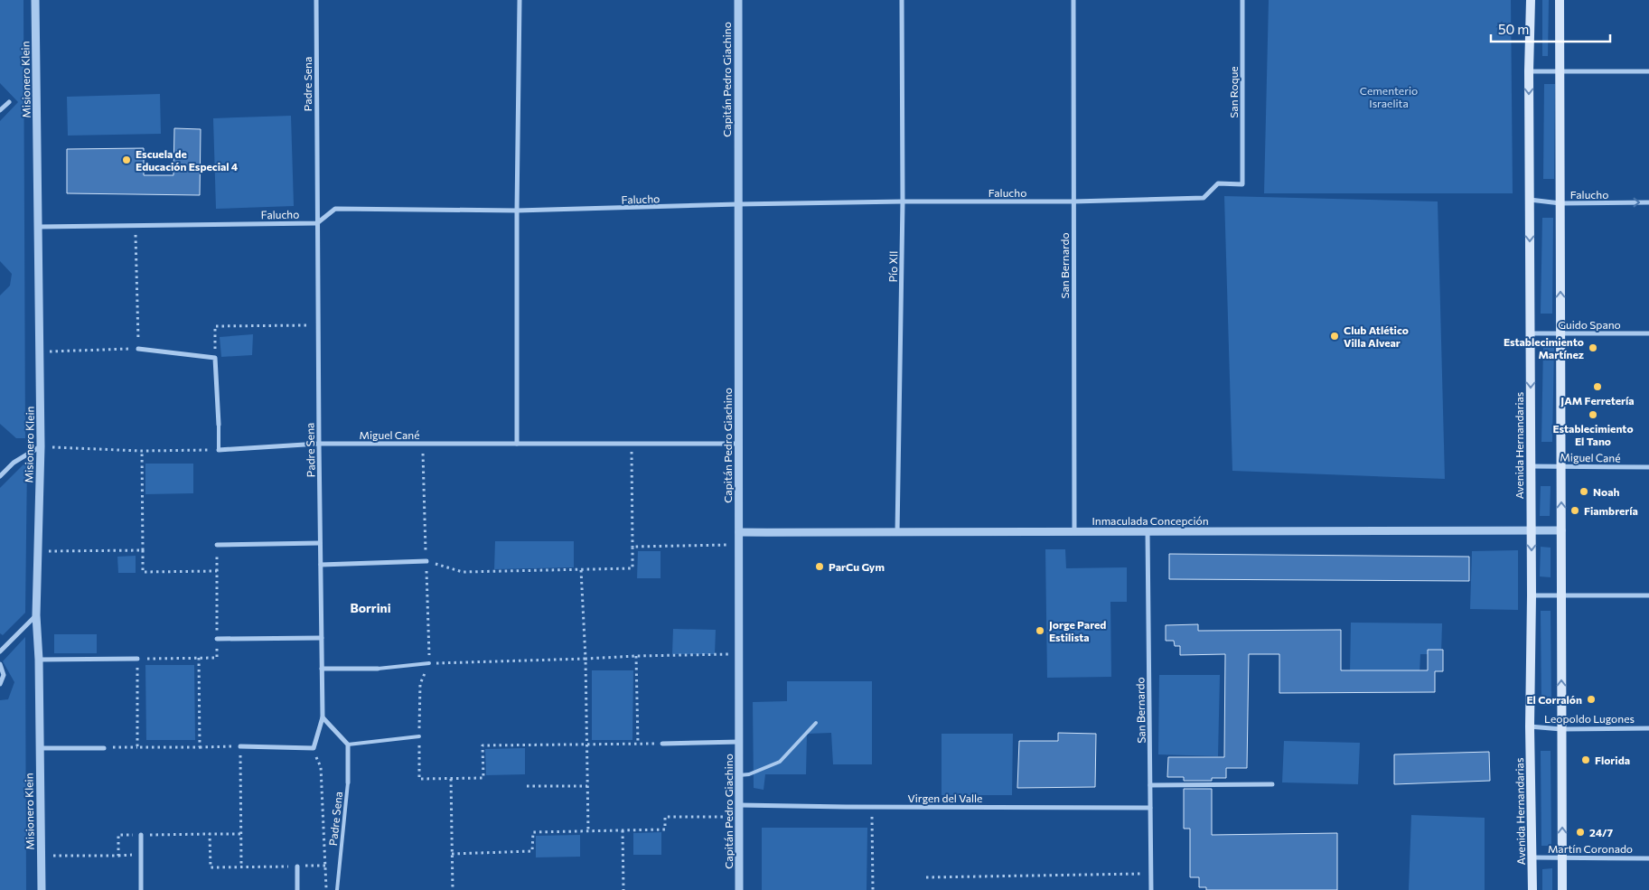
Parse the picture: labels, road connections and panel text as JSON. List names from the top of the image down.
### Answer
{
  "streets": {
    "main road": ["Avenida Hernandarias"],
    "street": [
      "Misionero Klein",
      "Capitán Pedro Giachino",
      "Padre Sena",
      "San Roque",
      "Falucho",
      "San Bernardo",
      "Pío XII",
      "Guido Spano",
      "Miguel Cané",
      "Inmaculada Concepción",
      "Leopoldo Lugones",
      "Virgen del Valle",
      "Martín Coronado"
    ]
  },
  "crossings": [
    ["Misionero Klein", "Falucho"],
    ["Capitán Pedro Giachino", "Falucho"],
    ["Capitán Pedro Giachino", "Miguel Cané"],
    ["Capitán Pedro Giachino", "Inmaculada Concepción"],
    ["Capitán Pedro Giachino", "Virgen del Valle"],
    ["Padre Sena", "Falucho"],
    ["Padre Sena", "Miguel Cané"],
    ["San Roque", "Falucho"],
    ["Falucho", "San Bernardo"],
    ["Falucho", "Pío XII"],
    ["Falucho", "Avenida Hernandarias"],
    ["San Bernardo", "Inmaculada Concepción"],
    ["San Bernardo", "Virgen del Valle"],
    ["Pío XII", "Inmaculada Concepción"],
    ["Guido Spano", "Avenida Hernandarias"],
    ["Miguel Cané", "Avenida Hernandarias"],
    ["Avenida Hernandarias", "Inmaculada Concepción"],
    ["Avenida Hernandarias", "Leopoldo Lugones"],
    ["Avenida Hernandarias", "Martín Coronado"]
  ],
  "districts": ["Borrini"],
  "parks": ["Cementerio Israelita"],
  "places": [
    "Escuela de Educación Especial 4",
    "Club Atlético Villa Alvear",
    "Establecimiento Martínez",
    "JAM Ferretería",
    "Establecimiento El Tano",
    "Noah",
    "Fiambrería",
    "ParCu Gym",
    "Jorge Pared Estilista",
    "El Corralón",
    "Florida",
    "24/7"
  ],
  "scale_bar": "50 m"
}
